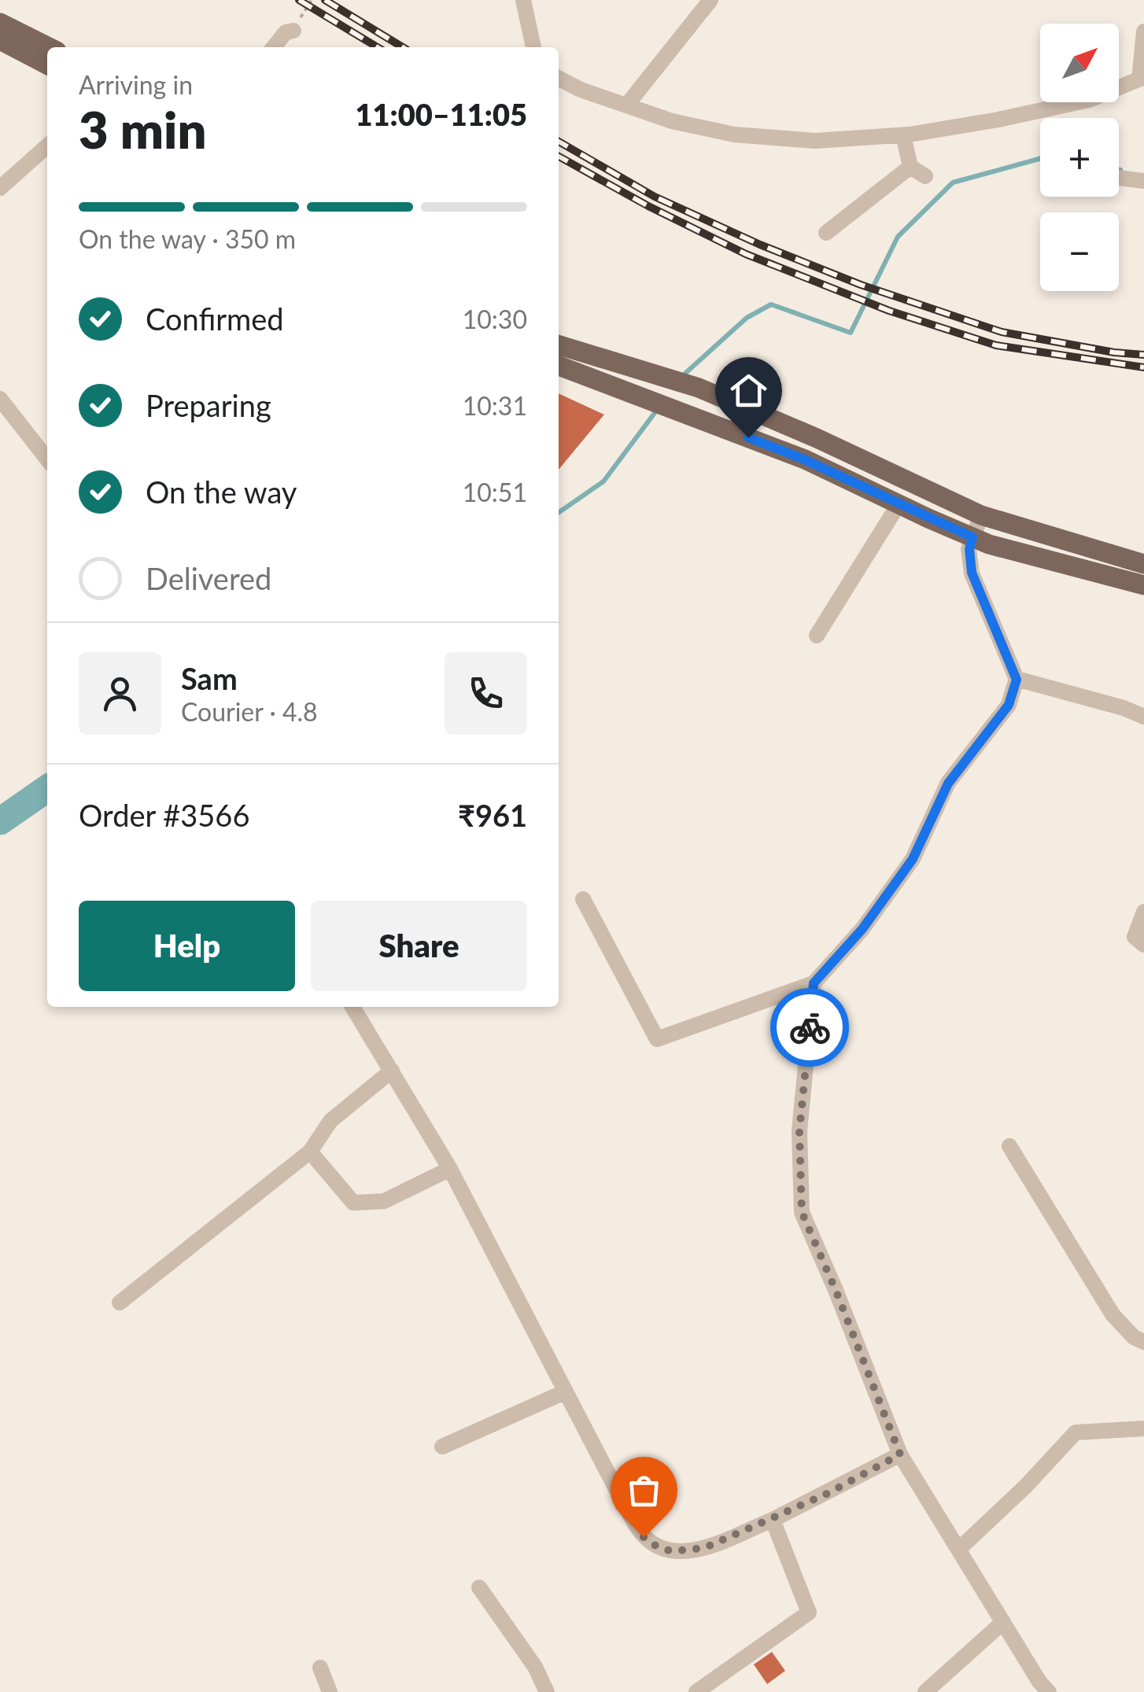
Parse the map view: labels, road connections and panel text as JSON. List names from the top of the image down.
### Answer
{
  "north": "top right",
  "page": {
    "map_buttons": ["+", "−"],
    "heading": ["3 min", "Arriving in", "11:00–11:05"],
    "panel": [
      "Sam",
      "Courier · 4.8",
      "Order #3566",
      "₹961"
    ],
    "bar": "On the way · 350 m",
    "list": [
      ["Confirmed", "10:30"],
      ["Preparing", "10:31"],
      ["On the way", "10:51"],
      "Delivered"
    ],
    "buttons": ["Help", "Share"]
  }
}
